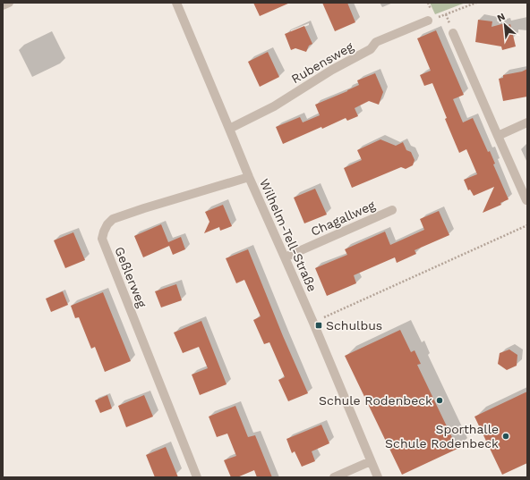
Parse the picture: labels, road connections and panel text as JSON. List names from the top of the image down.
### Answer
{
  "streets": {
    "street": [
      "Rubensweg",
      "Chagallweg",
      "Wilhelm-Tell-Straße",
      "Geßlerweg"
    ]
  },
  "crossings": [
    ["Rubensweg", "Wilhelm-Tell-Straße"],
    ["Chagallweg", "Wilhelm-Tell-Straße"],
    ["Wilhelm-Tell-Straße", "Geßlerweg"]
  ],
  "places": {
    "transit": ["Schulbus"],
    "other": ["Schule Rodenbeck", "Sporthalle Schule Rodenbeck"]
  },
  "north": "top left"
}
